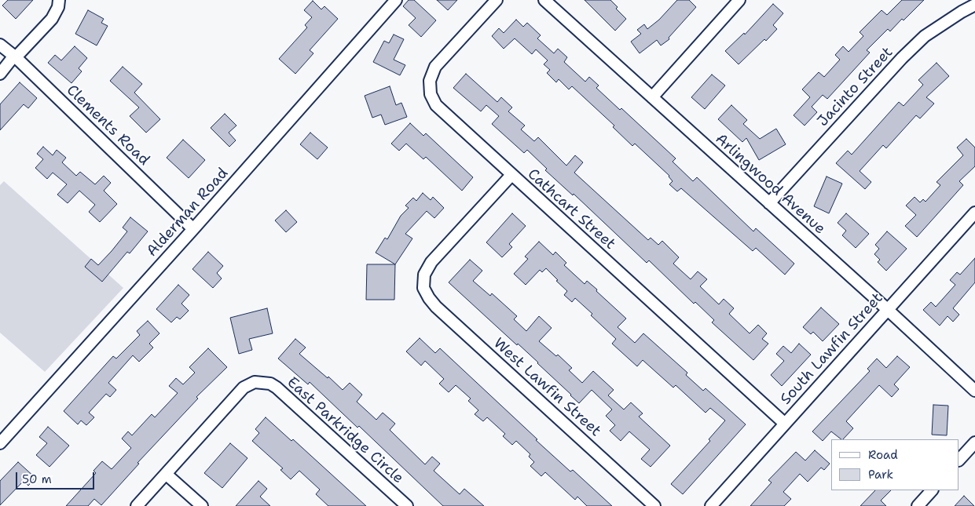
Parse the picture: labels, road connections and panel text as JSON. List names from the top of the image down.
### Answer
{
  "streets": {
    "street": [
      "Jacinto Street",
      "Clements Road",
      "Arlingwood Avenue",
      "Cathcart Street",
      "Alderman Road",
      "South Lawfin Street",
      "West Lawfin Street",
      "East Parkridge Circle"
    ]
  },
  "crossings": [
    ["Jacinto Street", "Arlingwood Avenue"],
    ["Clements Road", "Alderman Road"],
    ["Arlingwood Avenue", "South Lawfin Street"],
    ["Cathcart Street", "South Lawfin Street"],
    ["Cathcart Street", "West Lawfin Street"]
  ],
  "legend": ["Road", "Park"],
  "scale_bar": "50 m"
}
